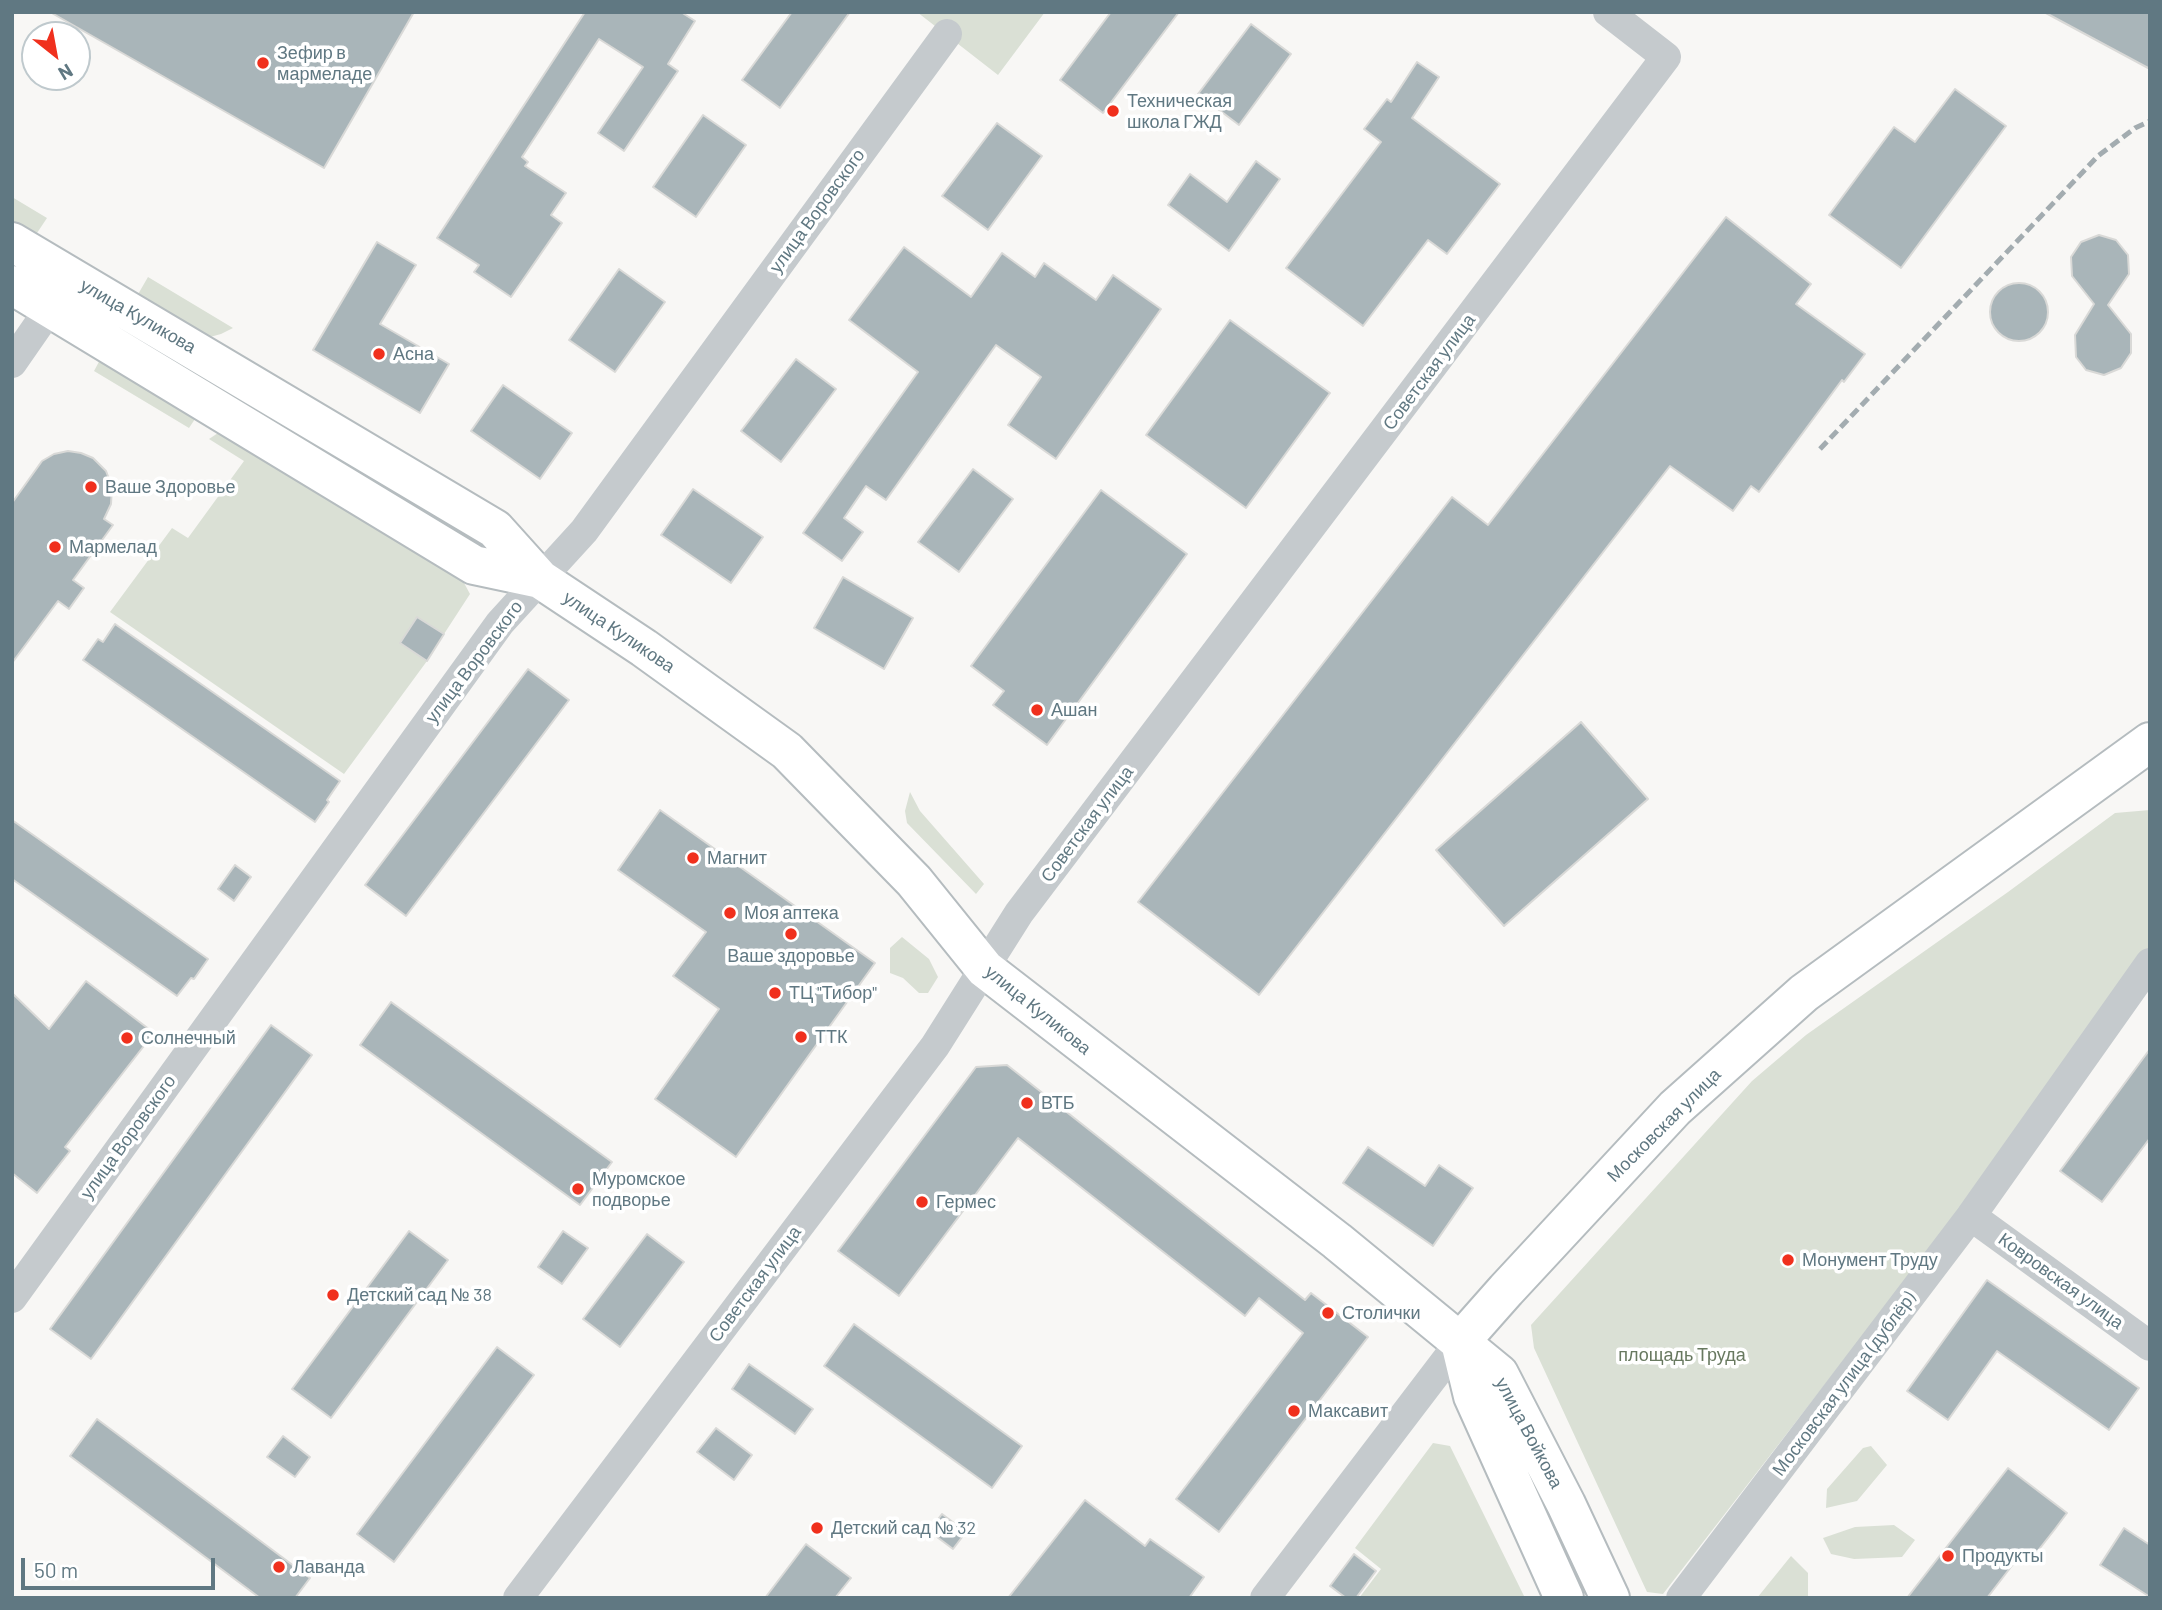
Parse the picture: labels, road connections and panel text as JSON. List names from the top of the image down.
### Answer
{
  "streets": {
    "main road": ["улица Куликова", "Московская улица", "улица Войкова"],
    "street": [
      "улица Воровского",
      "Советская улица",
      "Ковровская улица",
      "Московская улица (дублёр)"
    ]
  },
  "crossings": [
    ["улица Воровского", "улица Куликова"],
    ["улица Куликова", "Советская улица"],
    ["улица Куликова", "Московская улица"],
    ["улица Куликова", "улица Войкова"],
    ["Московская улица", "улица Войкова"],
    ["Ковровская улица", "Московская улица (дублёр)"]
  ],
  "parks": ["площадь Труда"],
  "places": [
    "Зефир в мармеладе",
    "Техническая школа ГЖД",
    "Асна",
    "Ваше Здоровье",
    "Мармелад",
    "Ашан",
    "Магнит",
    "Моя аптека",
    "Ваше здоровье",
    "ТЦ \"Тибор\"",
    "ТТК",
    "Солнечный",
    "ВТБ",
    "Муромское подворье",
    "Гермес",
    "Монумент Труду",
    "Детский сад № 38",
    "Столички",
    "Максавит",
    "Детский сад № 32",
    "Продукты",
    "Лаванда"
  ],
  "scale_bar": "50 m",
  "north": "bottom right"
}
